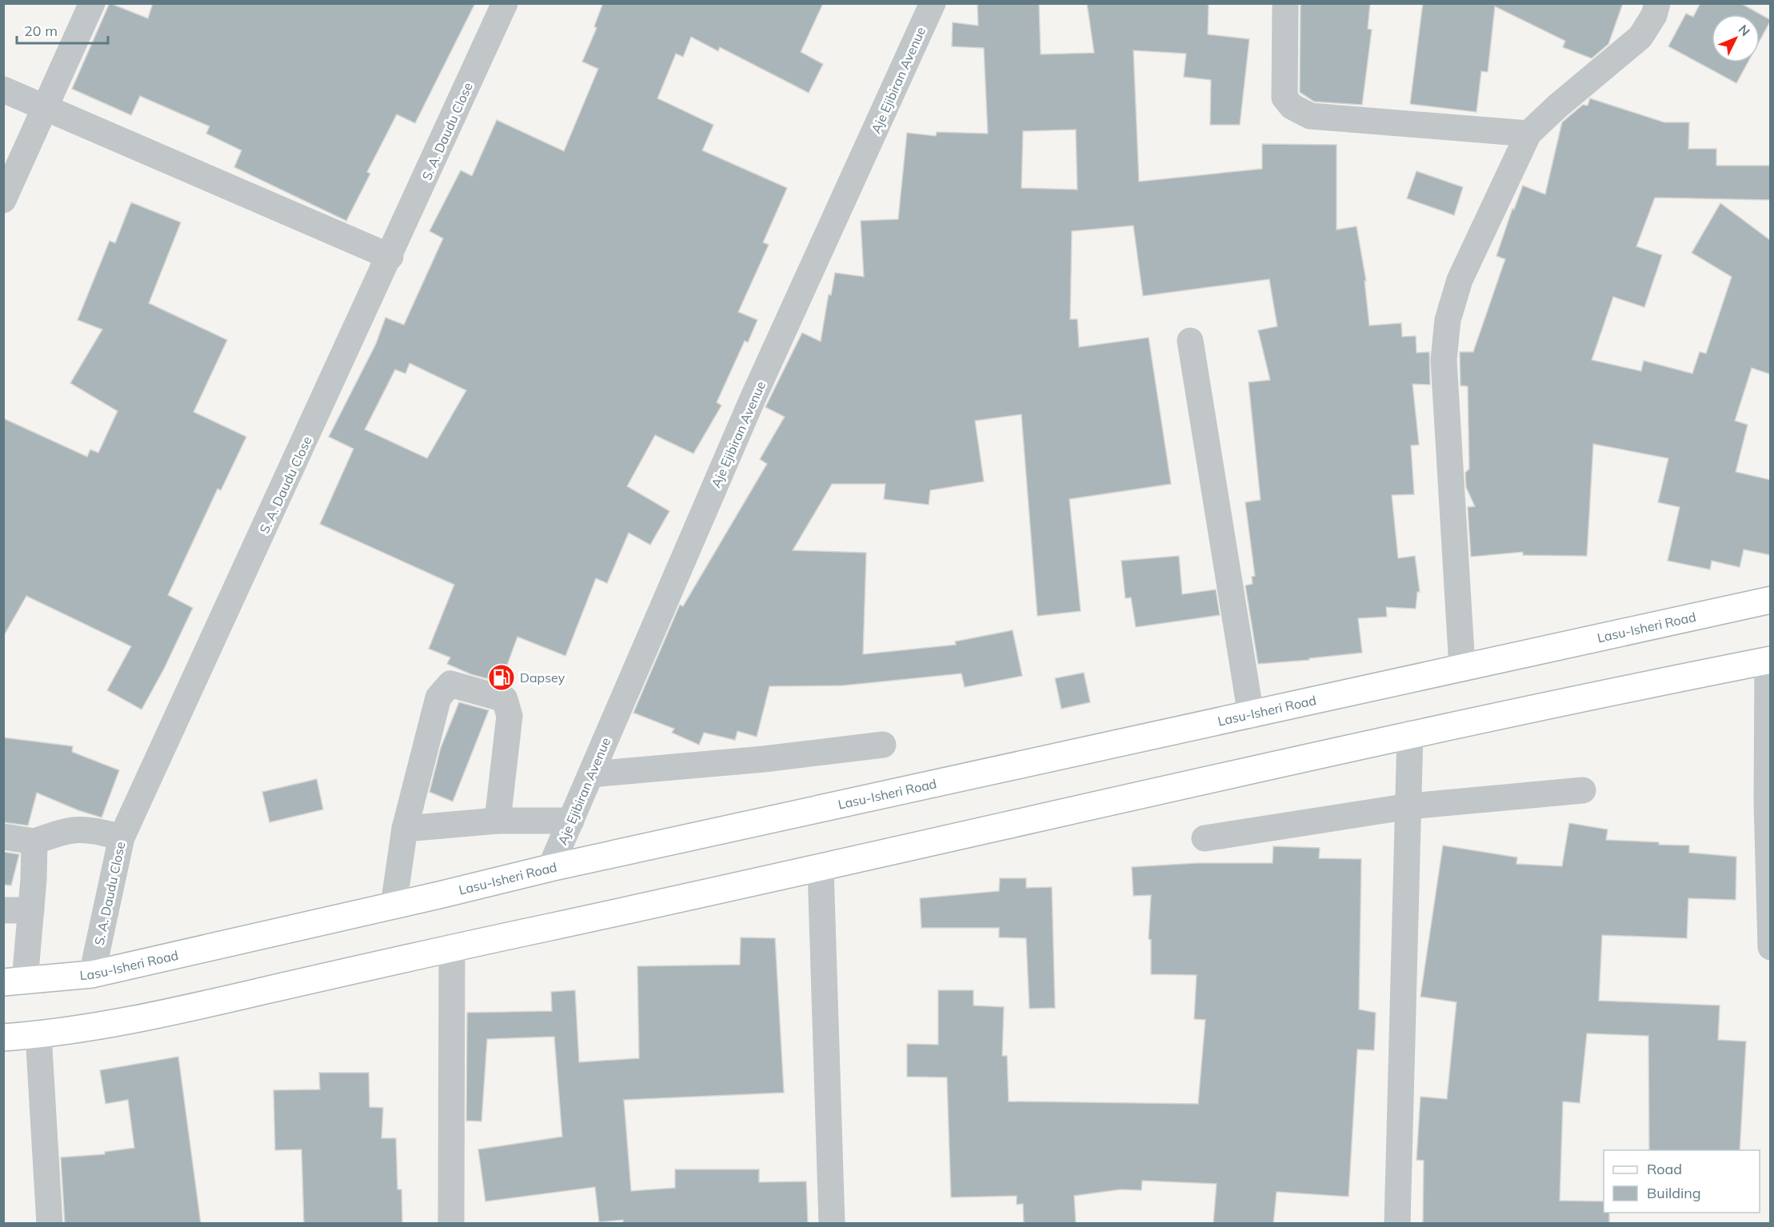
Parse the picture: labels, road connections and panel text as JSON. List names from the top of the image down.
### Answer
{
  "streets": {
    "main road": ["Lasu-Isheri Road"],
    "street": ["Aje Ejibiran Avenue", "S. A. Daudu Close"]
  },
  "crossings": [
    ["Aje Ejibiran Avenue", "Lasu-Isheri Road"],
    ["S. A. Daudu Close", "Lasu-Isheri Road"]
  ],
  "places": {
    "fuel station": ["Dapsey"]
  },
  "legend": ["Road", "Building"],
  "scale_bar": "20 m",
  "north": "top right"
}
